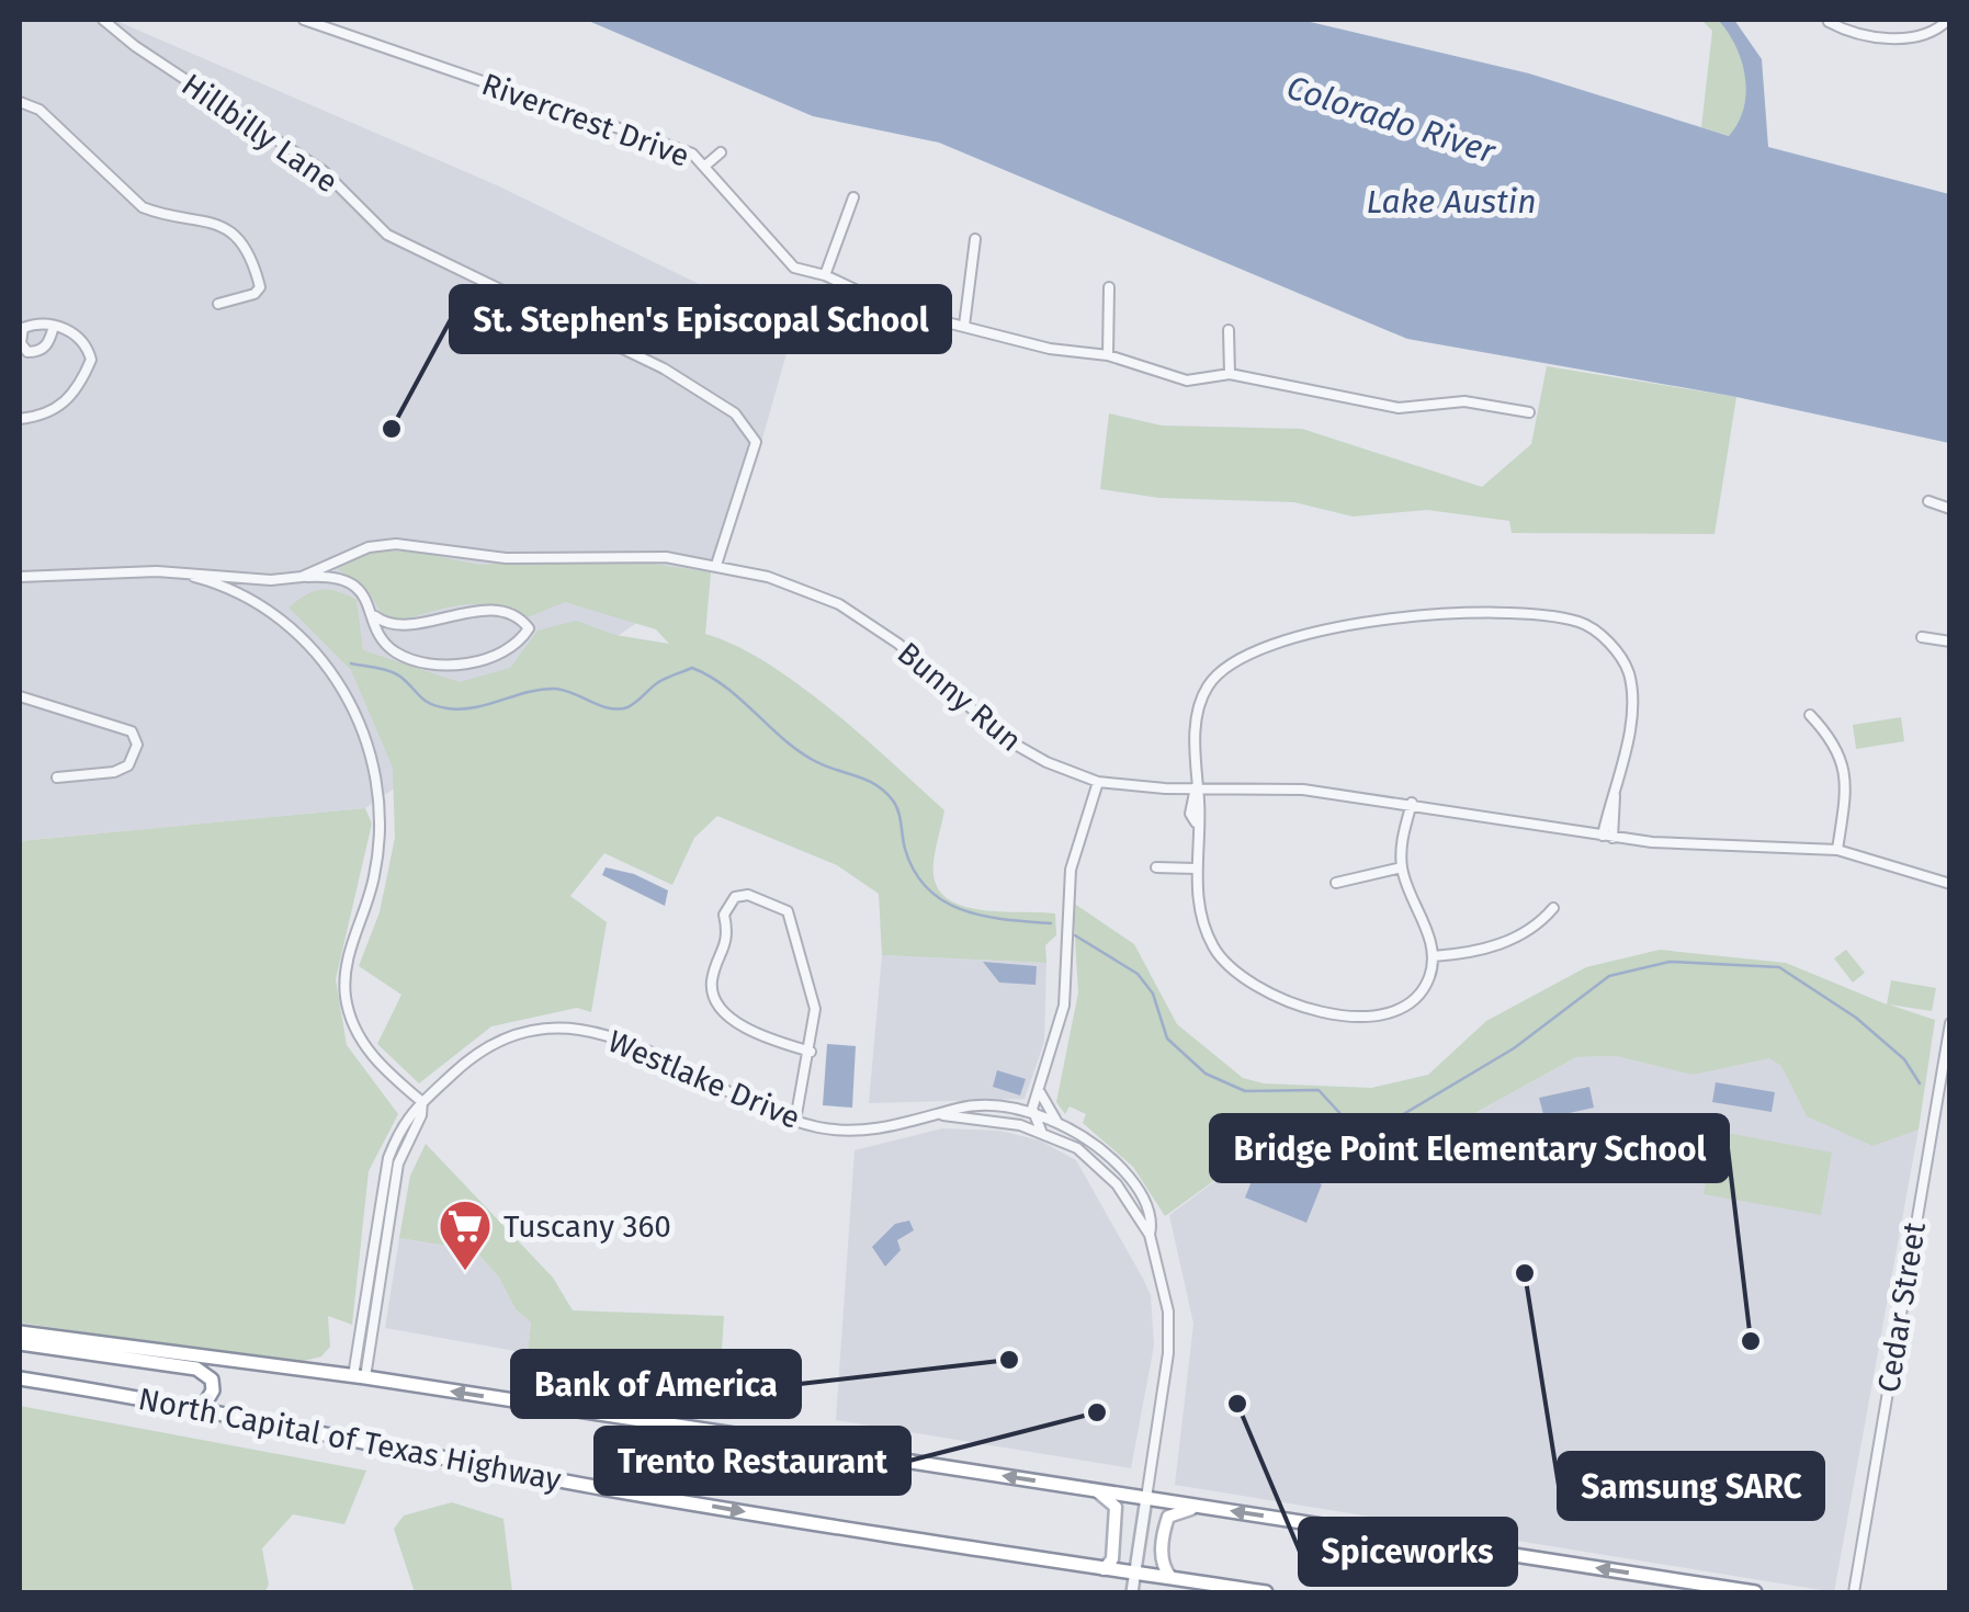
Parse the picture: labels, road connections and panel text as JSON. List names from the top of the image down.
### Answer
{
  "streets": {
    "highway": ["North Capital of Texas Highway"],
    "street": [
      "Rivercrest Drive",
      "Hillbilly Lane",
      "Bunny Run",
      "Westlake Drive",
      "Cedar Street"
    ]
  },
  "crossings": [
    ["Hillbilly Lane", "Bunny Run"],
    ["Westlake Drive", "North Capital of Texas Highway"]
  ],
  "water": ["Colorado River", "Lake Austin"],
  "places": {
    "other": [
      "St. Stephen's Episcopal School",
      "Samsung SARC",
      "Bridge Point Elementary School",
      "Bank of America",
      "Spiceworks",
      "Trento Restaurant"
    ],
    "supermarket": ["Tuscany 360"]
  }
}
